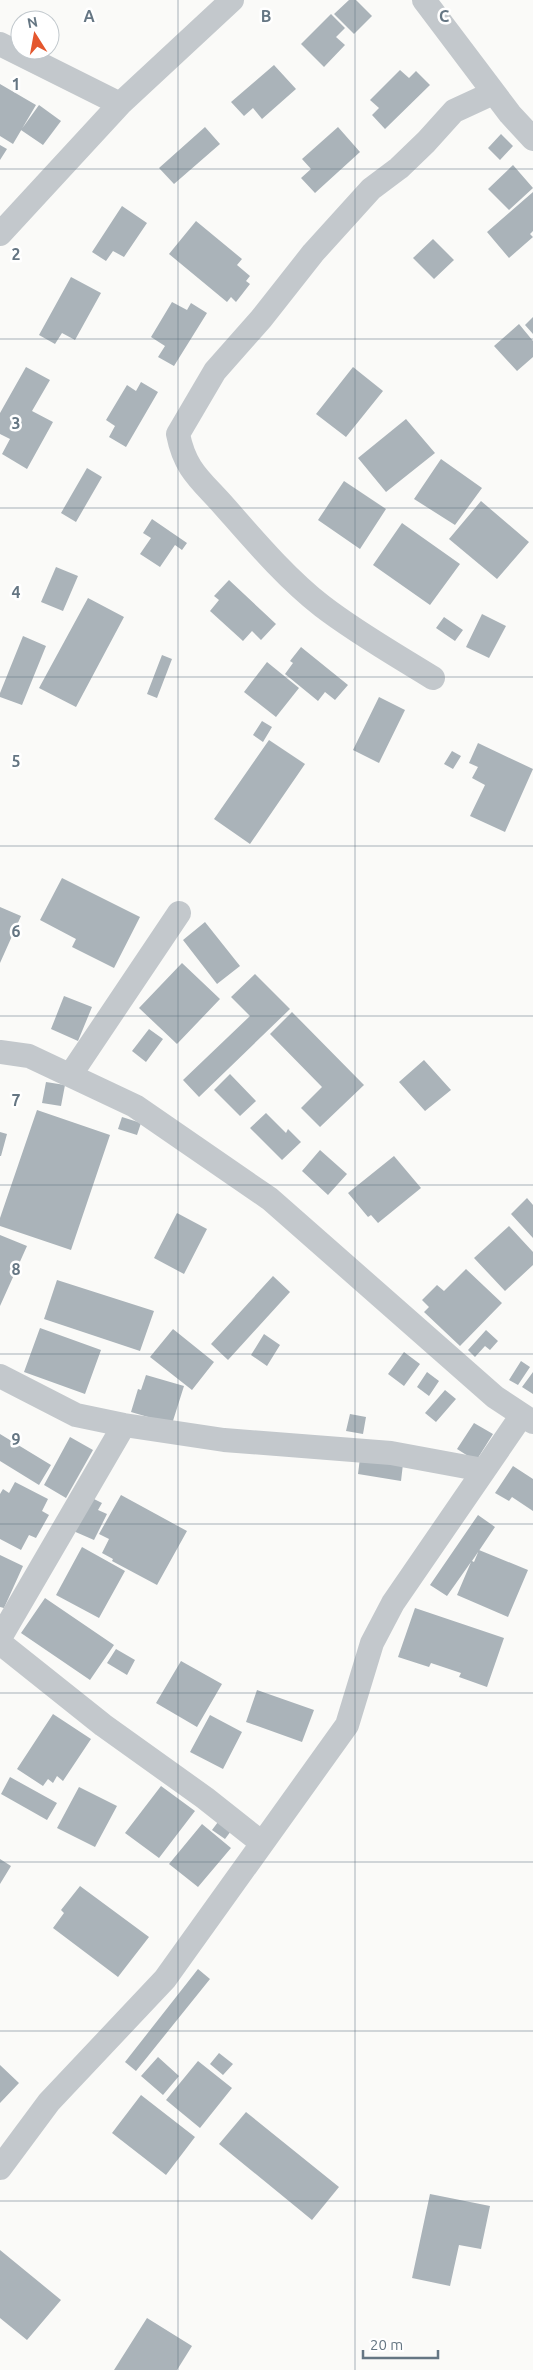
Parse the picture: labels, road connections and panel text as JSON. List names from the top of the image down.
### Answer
{
  "scale_bar": "20 m",
  "north": "top",
  "grid": {
    "columns": ["A", "B", "C"],
    "rows": [
      "1",
      "2",
      "3",
      "4",
      "5",
      "6",
      "7",
      "8",
      "9"
    ]
  }
}
